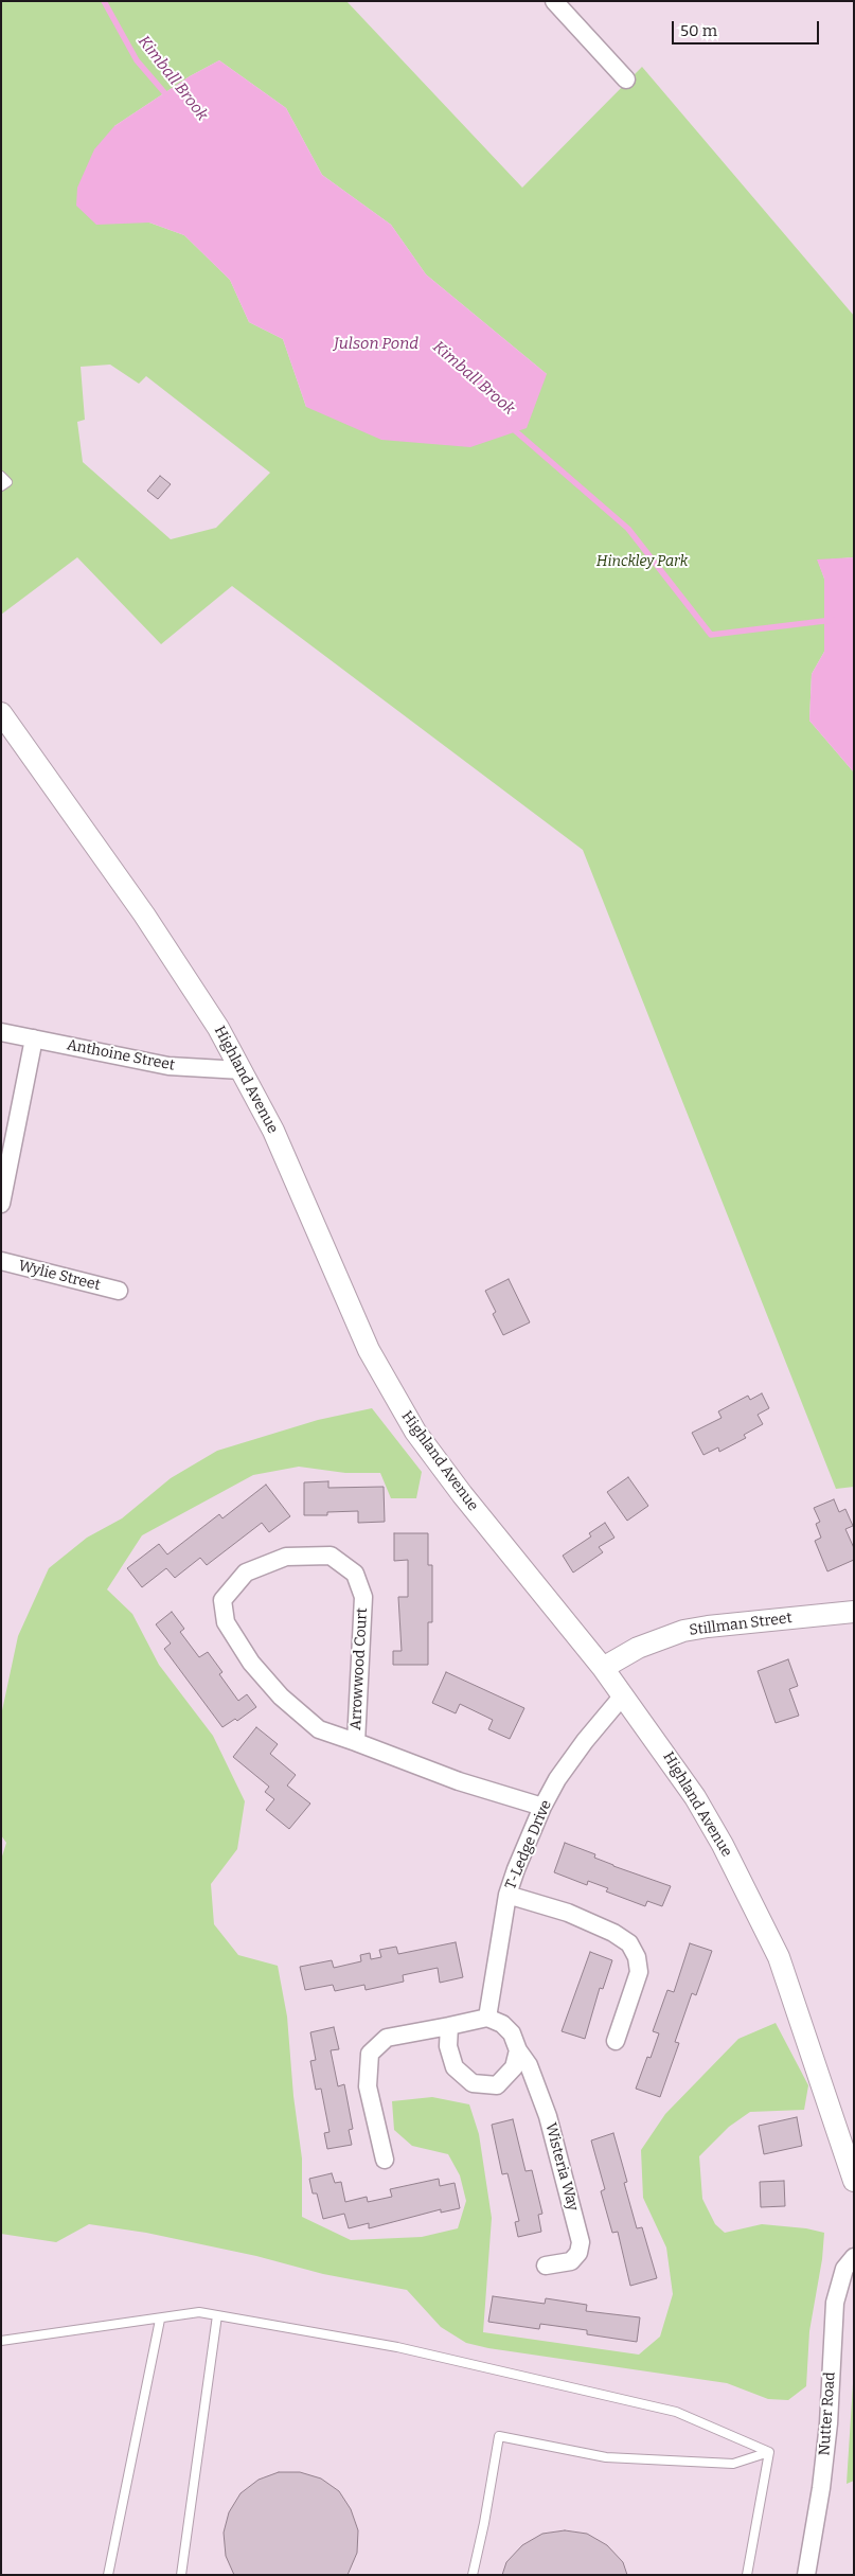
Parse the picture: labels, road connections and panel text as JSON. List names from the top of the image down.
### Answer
{
  "streets": {
    "street": [
      "Anthoine Street",
      "Highland Avenue",
      "Wylie Street",
      "Stillman Street",
      "Arrowwood Court",
      "T-Ledge Drive",
      "Wisteria Way",
      "Nutter Road"
    ]
  },
  "crossings": [
    ["Anthoine Street", "Highland Avenue"],
    ["Highland Avenue", "Stillman Street"],
    ["Highland Avenue", "T-Ledge Drive"],
    ["Arrowwood Court", "T-Ledge Drive"],
    ["T-Ledge Drive", "Wisteria Way"]
  ],
  "water": ["Kimball Brook", "Julson Pond"],
  "parks": ["Hinckley Park"],
  "scale_bar": "50 m"
}
